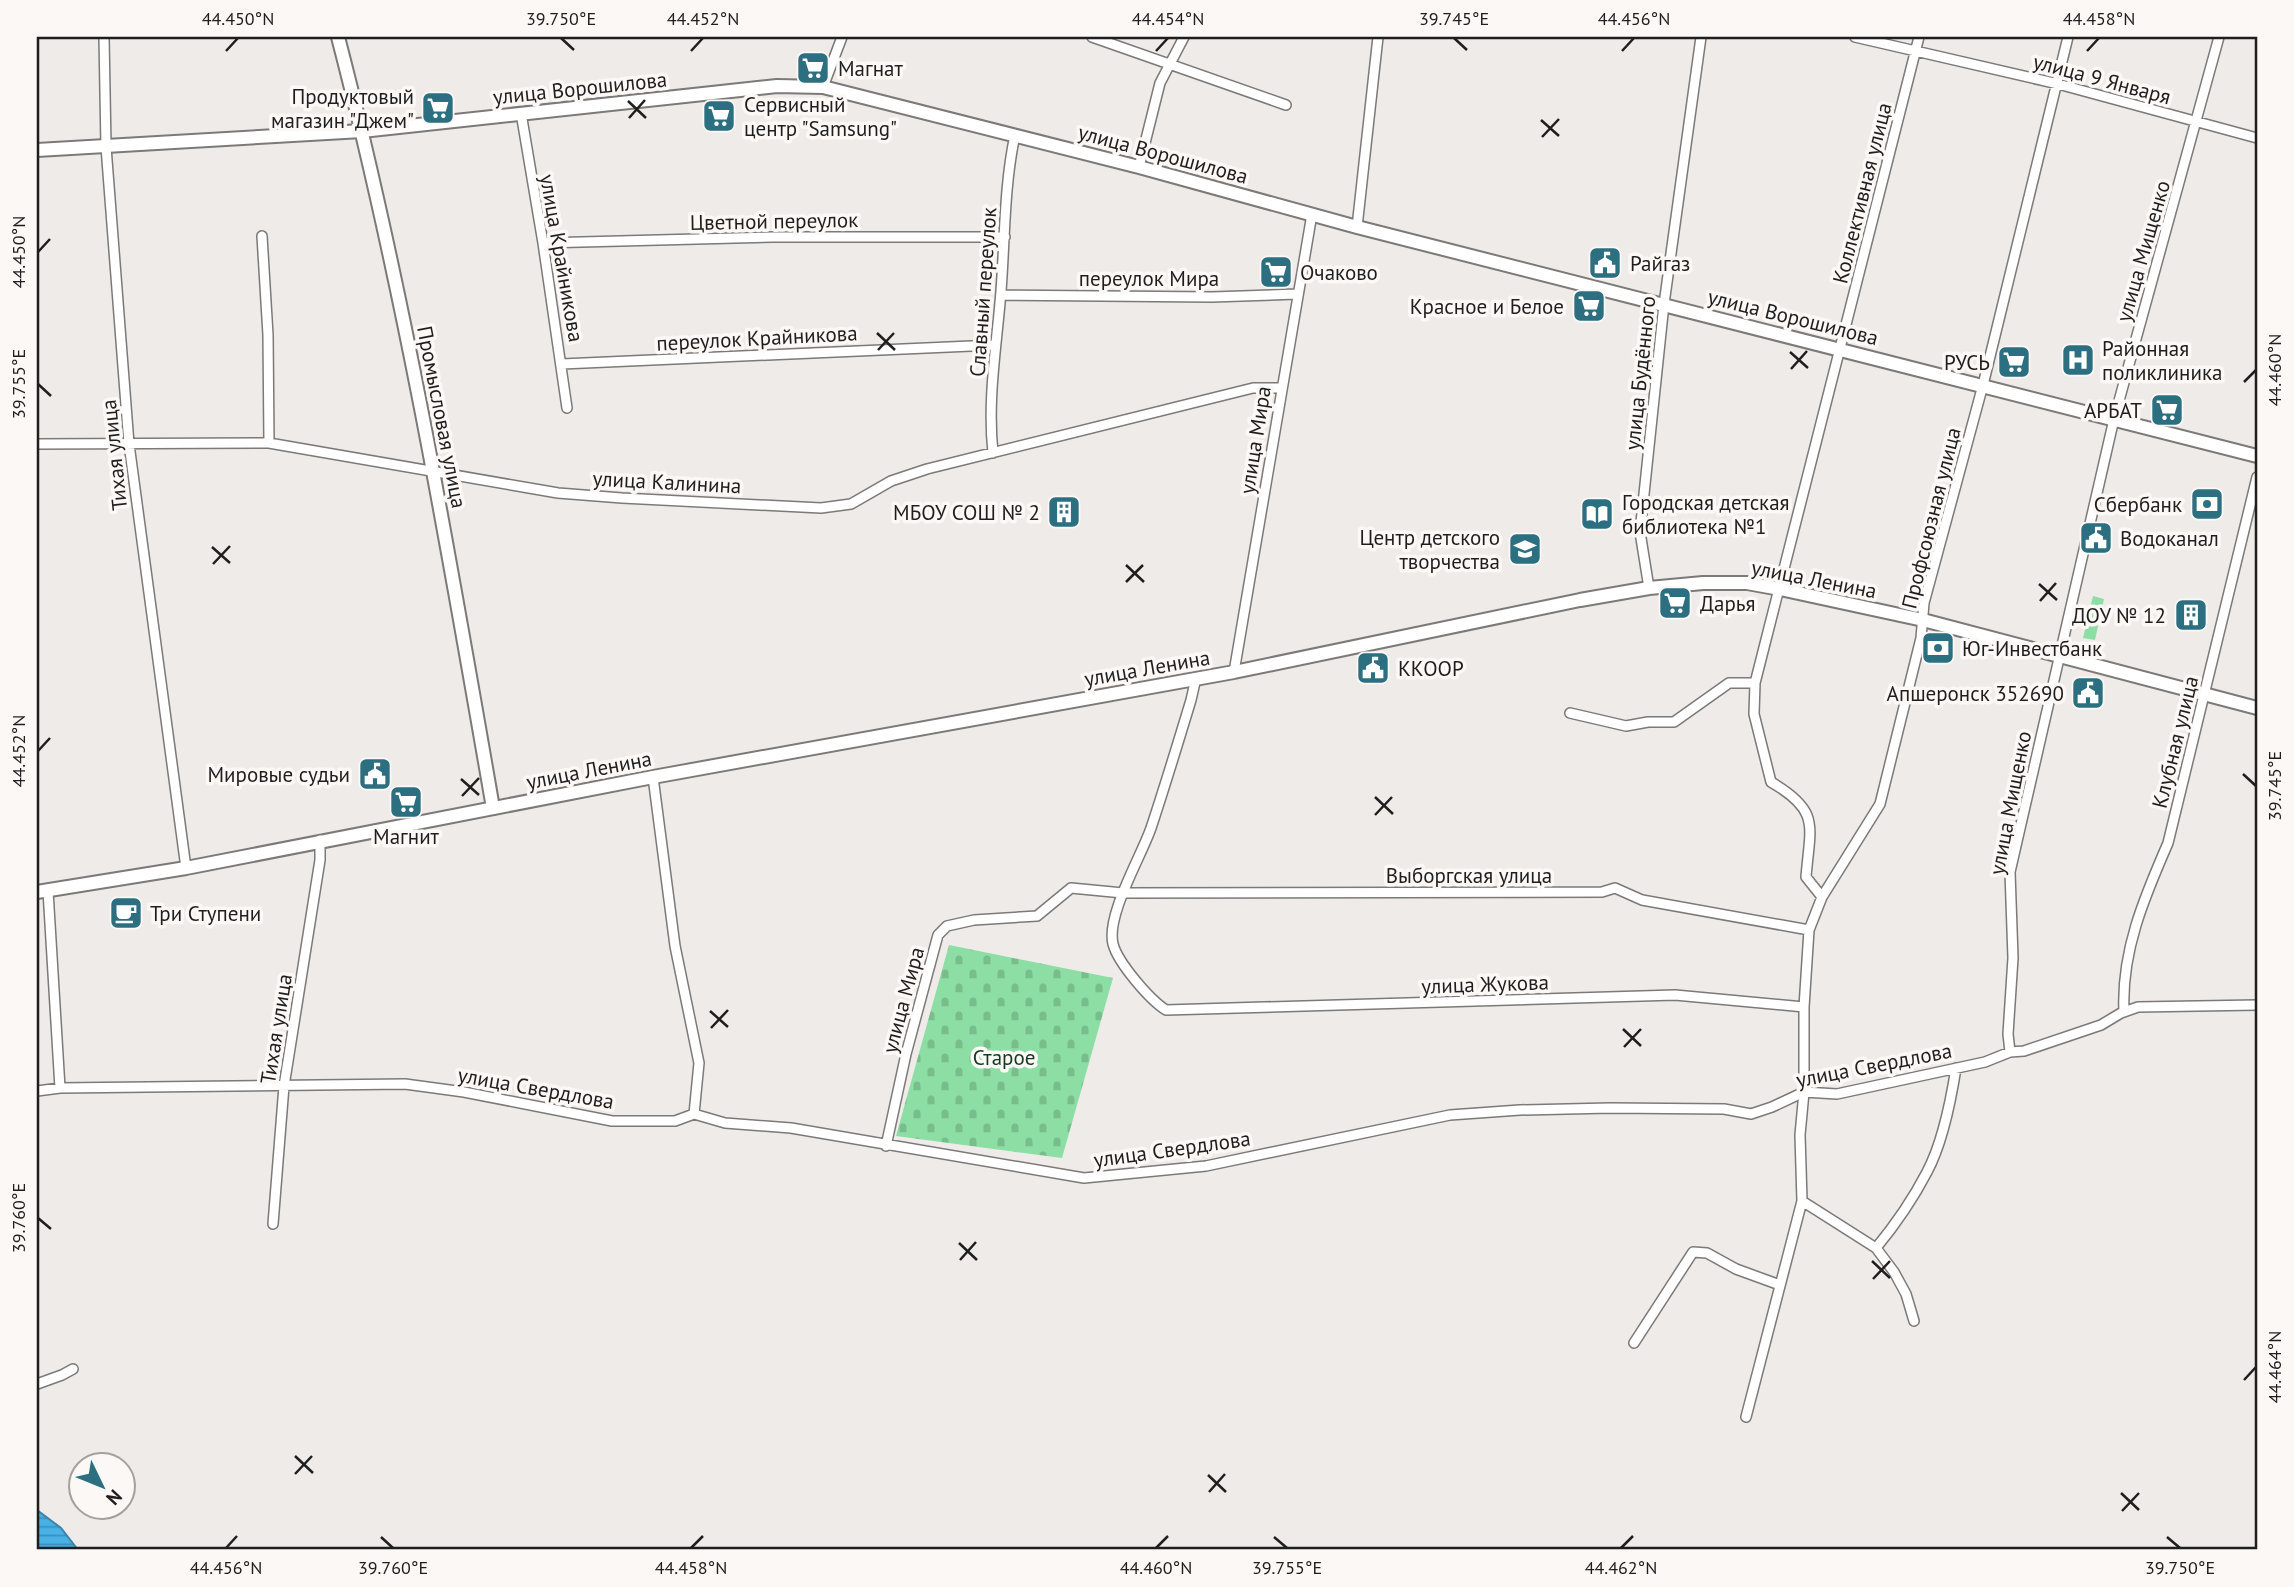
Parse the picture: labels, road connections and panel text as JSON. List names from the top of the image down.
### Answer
{
  "streets": {
    "main road": ["улица Ворошилова", "Промысловая улица", "улица Ленина"],
    "street": [
      "улица 9 Января",
      "Коллективная улица",
      "Цветной переулок",
      "улица Мищенко",
      "улица Крайникова",
      "переулок Мира",
      "Славный переулок",
      "переулок Крайникова",
      "улица Будённого",
      "улица Мира",
      "Тихая улица",
      "улица Калинина",
      "Профсоюзная улица",
      "Клубная улица",
      "Выборгская улица",
      "улица Жукова",
      "улица Свердлова"
    ]
  },
  "crossings": [
    ["улица 9 Января", "Коллективная улица"],
    ["улица 9 Января", "улица Мищенко"],
    ["улица 9 Января", "Профсоюзная улица"],
    ["улица Ворошилова", "Коллективная улица"],
    ["улица Ворошилова", "улица Мищенко"],
    ["улица Ворошилова", "улица Крайникова"],
    ["улица Ворошилова", "Славный переулок"],
    ["улица Ворошилова", "улица Будённого"],
    ["улица Ворошилова", "Промысловая улица"],
    ["улица Ворошилова", "улица Мира"],
    ["улица Ворошилова", "Тихая улица"],
    ["улица Ворошилова", "Профсоюзная улица"],
    ["Коллективная улица", "Профсоюзная улица"],
    ["Коллективная улица", "улица Ленина"],
    ["Цветной переулок", "улица Крайникова"],
    ["Цветной переулок", "Славный переулок"],
    ["улица Мищенко", "улица Ленина"],
    ["улица Мищенко", "улица Свердлова"],
    ["улица Крайникова", "переулок Крайникова"],
    ["переулок Мира", "Славный переулок"],
    ["переулок Мира", "улица Мира"],
    ["Славный переулок", "переулок Крайникова"],
    ["Славный переулок", "улица Калинина"],
    ["улица Будённого", "улица Ленина"],
    ["Промысловая улица", "улица Калинина"],
    ["Промысловая улица", "улица Ленина"],
    ["улица Мира", "улица Калинина"],
    ["улица Мира", "улица Ленина"],
    ["улица Мира", "Выборгская улица"],
    ["улица Мира", "улица Жукова"],
    ["улица Мира", "улица Свердлова"],
    ["Тихая улица", "улица Калинина"],
    ["Тихая улица", "улица Ленина"],
    ["Тихая улица", "улица Свердлова"],
    ["Профсоюзная улица", "улица Ленина"],
    ["Профсоюзная улица", "Выборгская улица"],
    ["Профсоюзная улица", "улица Жукова"],
    ["Профсоюзная улица", "улица Свердлова"],
    ["улица Ленина", "Клубная улица"],
    ["Клубная улица", "улица Свердлова"],
    ["Выборгская улица", "улица Жукова"]
  ],
  "parks": ["Старое"],
  "places": {
    "supermarket": [
      "Магнат",
      "Продуктовый магазин \"Джем\"",
      "Сервисный центр \"Samsung\"",
      "Очаково",
      "Красное и Белое",
      "РУСЬ",
      "АРБАТ",
      "Дарья",
      "Магнит"
    ],
    "public building": [
      "Райгаз",
      "Водоканал",
      "ККООР",
      "Апшеронск 352690",
      "Мировые судьи"
    ],
    "hospital": ["Районная поликлиника"],
    "bank": ["Сбербанк", "Юг-Инвестбанк"],
    "building": ["МБОУ СОШ № 2", "ДОУ № 12"],
    "library": ["Городская детская библиотека №1"],
    "school or university": ["Центр детского творчества"],
    "cafe": ["Три Ступени"]
  },
  "north": "bottom right",
  "coordinates": [
    "44.450°N",
    "39.750°E",
    "44.452°N",
    "44.454°N",
    "39.745°E",
    "44.456°N",
    "44.458°N",
    "44.460°N",
    "39.755°E",
    "39.760°E",
    "44.464°N",
    "44.462°N"
  ]
}
